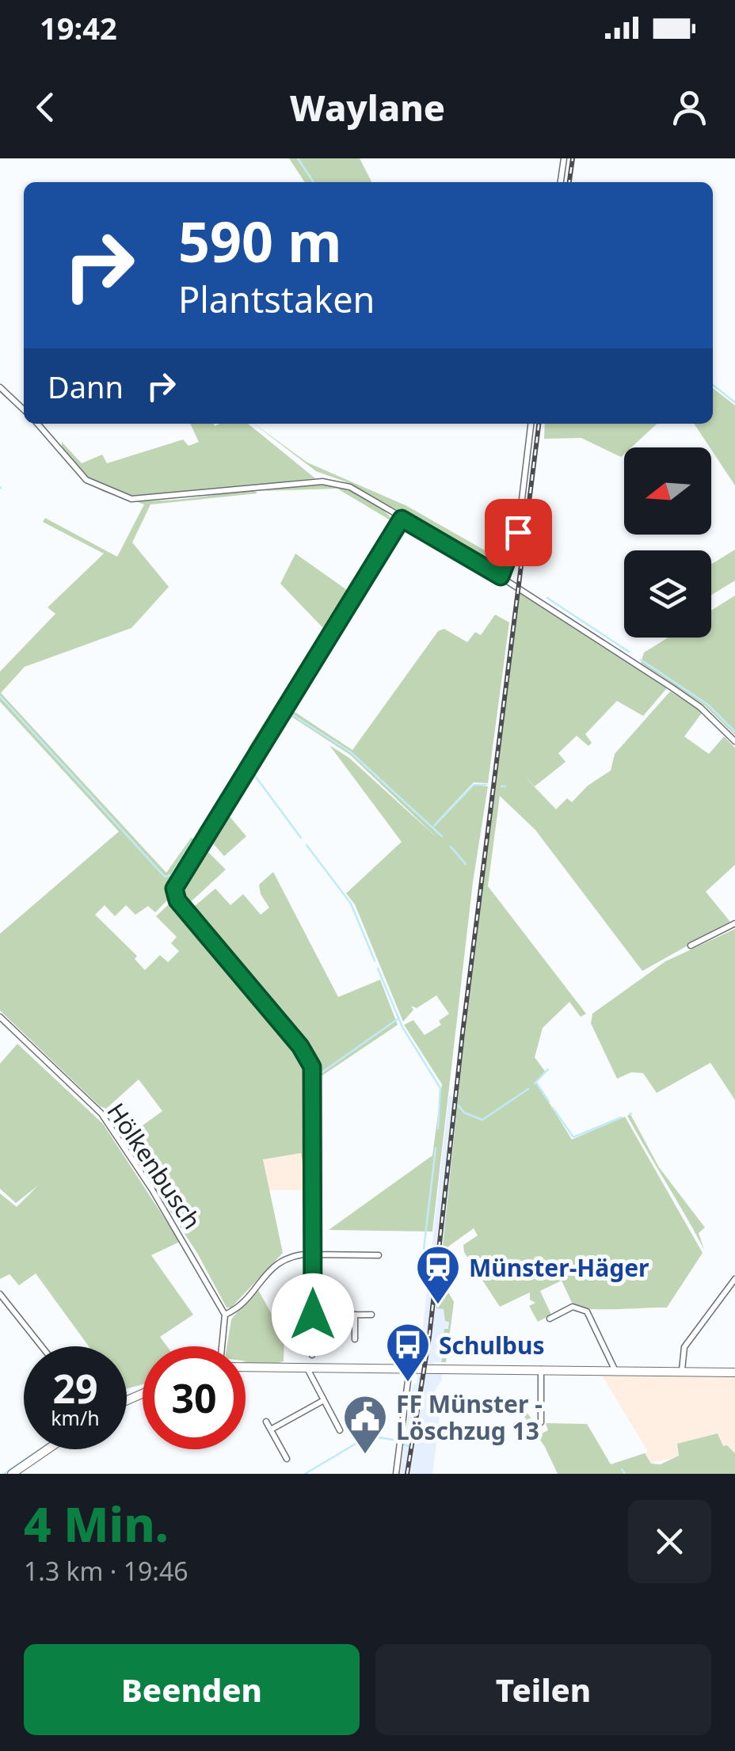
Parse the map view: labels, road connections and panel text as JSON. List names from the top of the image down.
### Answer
{
  "streets": {
    "street": ["Hölkenbusch"]
  },
  "places": {
    "station": ["Münster-Häger"],
    "bus stop": ["Schulbus"],
    "public building": ["FF Münster - Löschzug 13"]
  },
  "north": "left",
  "page": {
    "status": "19:42",
    "header": "Waylane",
    "turn": ["590 m", "Plantstaken"],
    "then": "Dann",
    "speed": "29 km/h",
    "limit": "30",
    "heading": ["4 Min.", "1.3 km · 19:46"],
    "buttons": ["Beenden", "Teilen"]
  }
}
